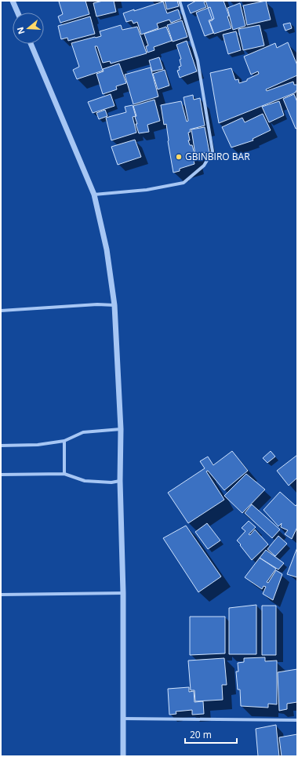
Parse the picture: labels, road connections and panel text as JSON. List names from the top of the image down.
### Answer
{
  "places": ["GBINBIRO BAR"],
  "scale_bar": "20 m",
  "north": "left"
}
